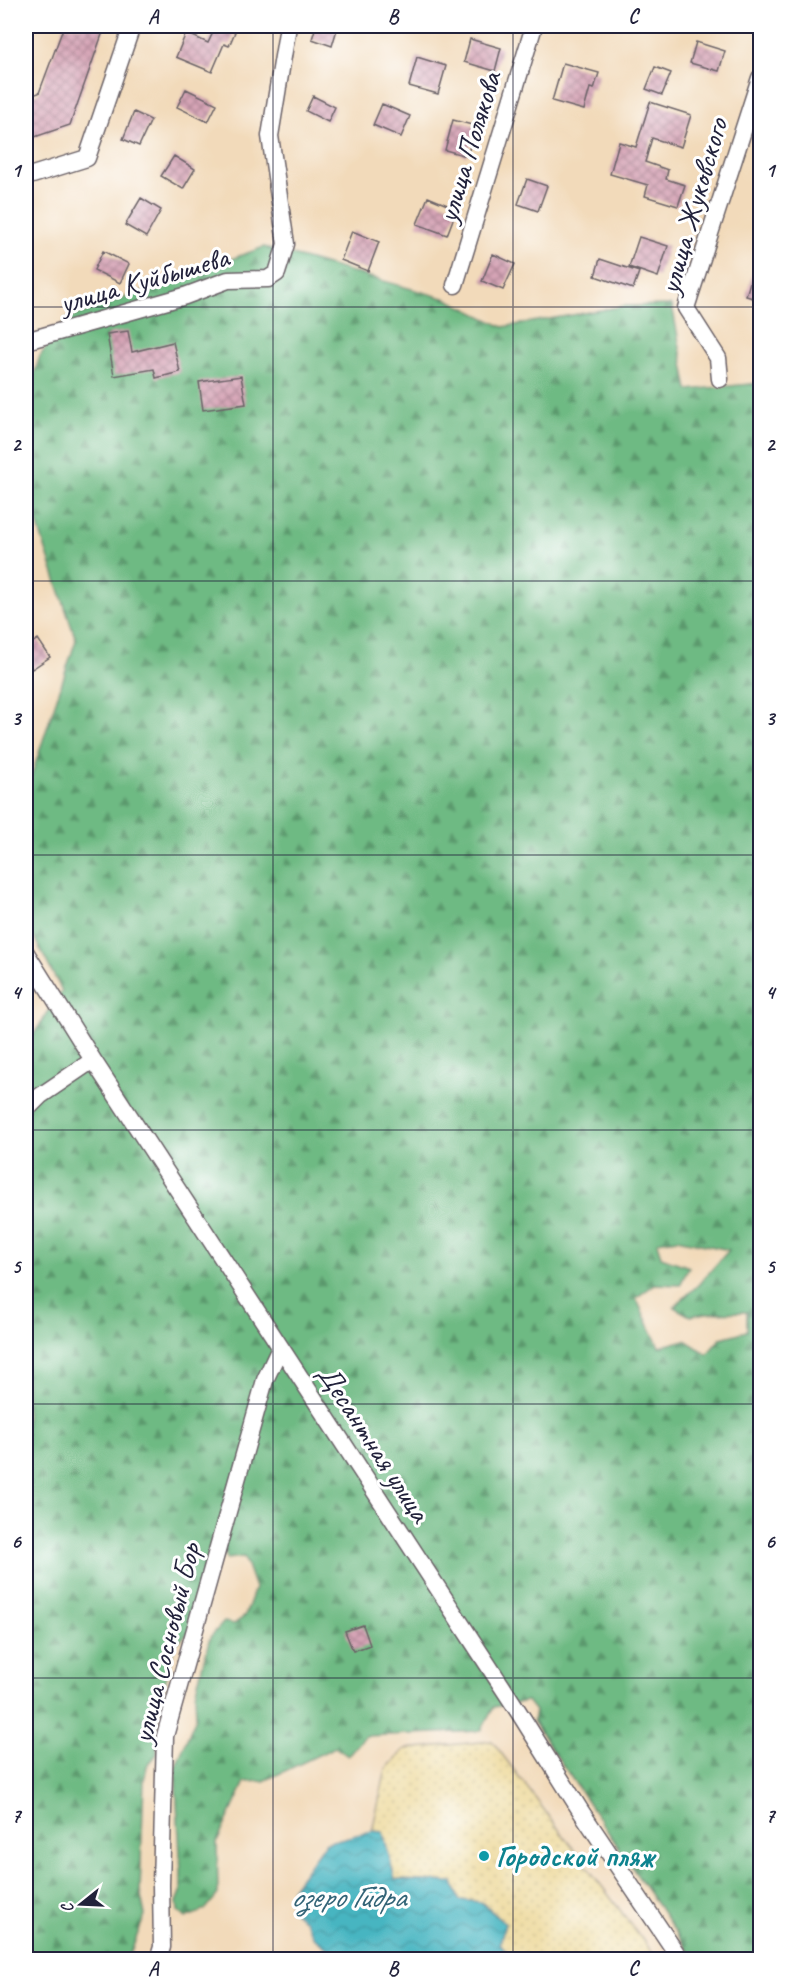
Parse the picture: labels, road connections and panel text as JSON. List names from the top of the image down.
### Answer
{
  "streets": {
    "street": [
      "улица Полякова",
      "улица Жуковского",
      "улица Куйбышева",
      "Десантная улица",
      "улица Сосновый Бор"
    ]
  },
  "crossings": [
    ["Десантная улица", "улица Сосновый Бор"]
  ],
  "water": ["озеро Гидра"],
  "places": ["Городской пляж"],
  "north": "left",
  "grid": {
    "columns": ["A", "B", "C"],
    "rows": [
      "1",
      "2",
      "3",
      "4",
      "5",
      "6",
      "7"
    ]
  }
}
